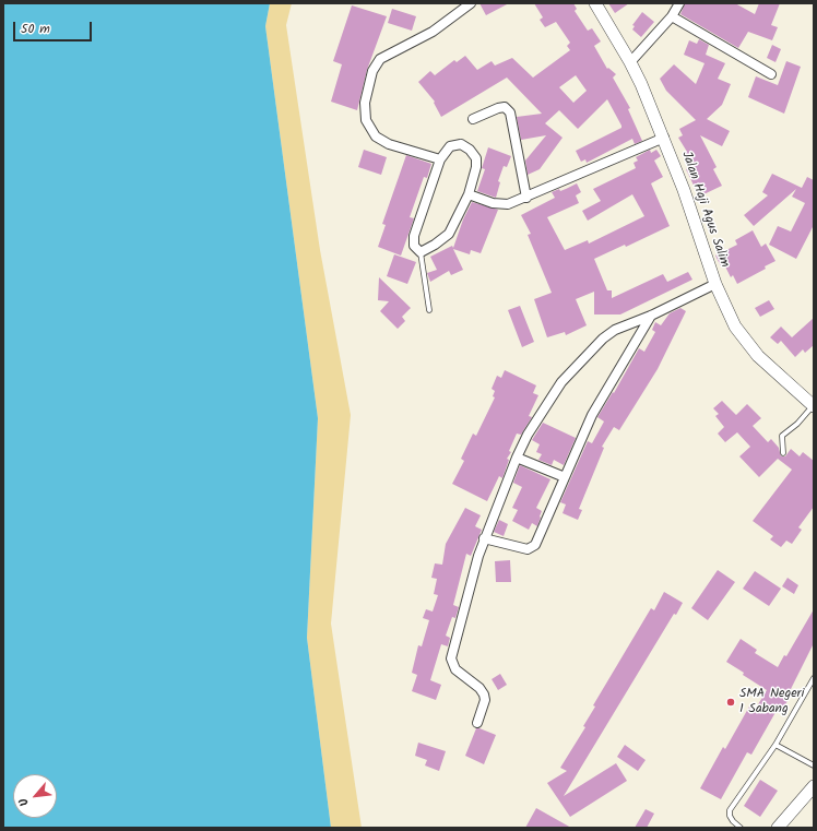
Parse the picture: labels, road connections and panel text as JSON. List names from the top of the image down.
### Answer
{
  "streets": {
    "main road": ["Jalan Haji Agus Salim"]
  },
  "places": ["SMA Negeri 1 Sabang"],
  "scale_bar": "50 m",
  "north": "bottom left"
}
